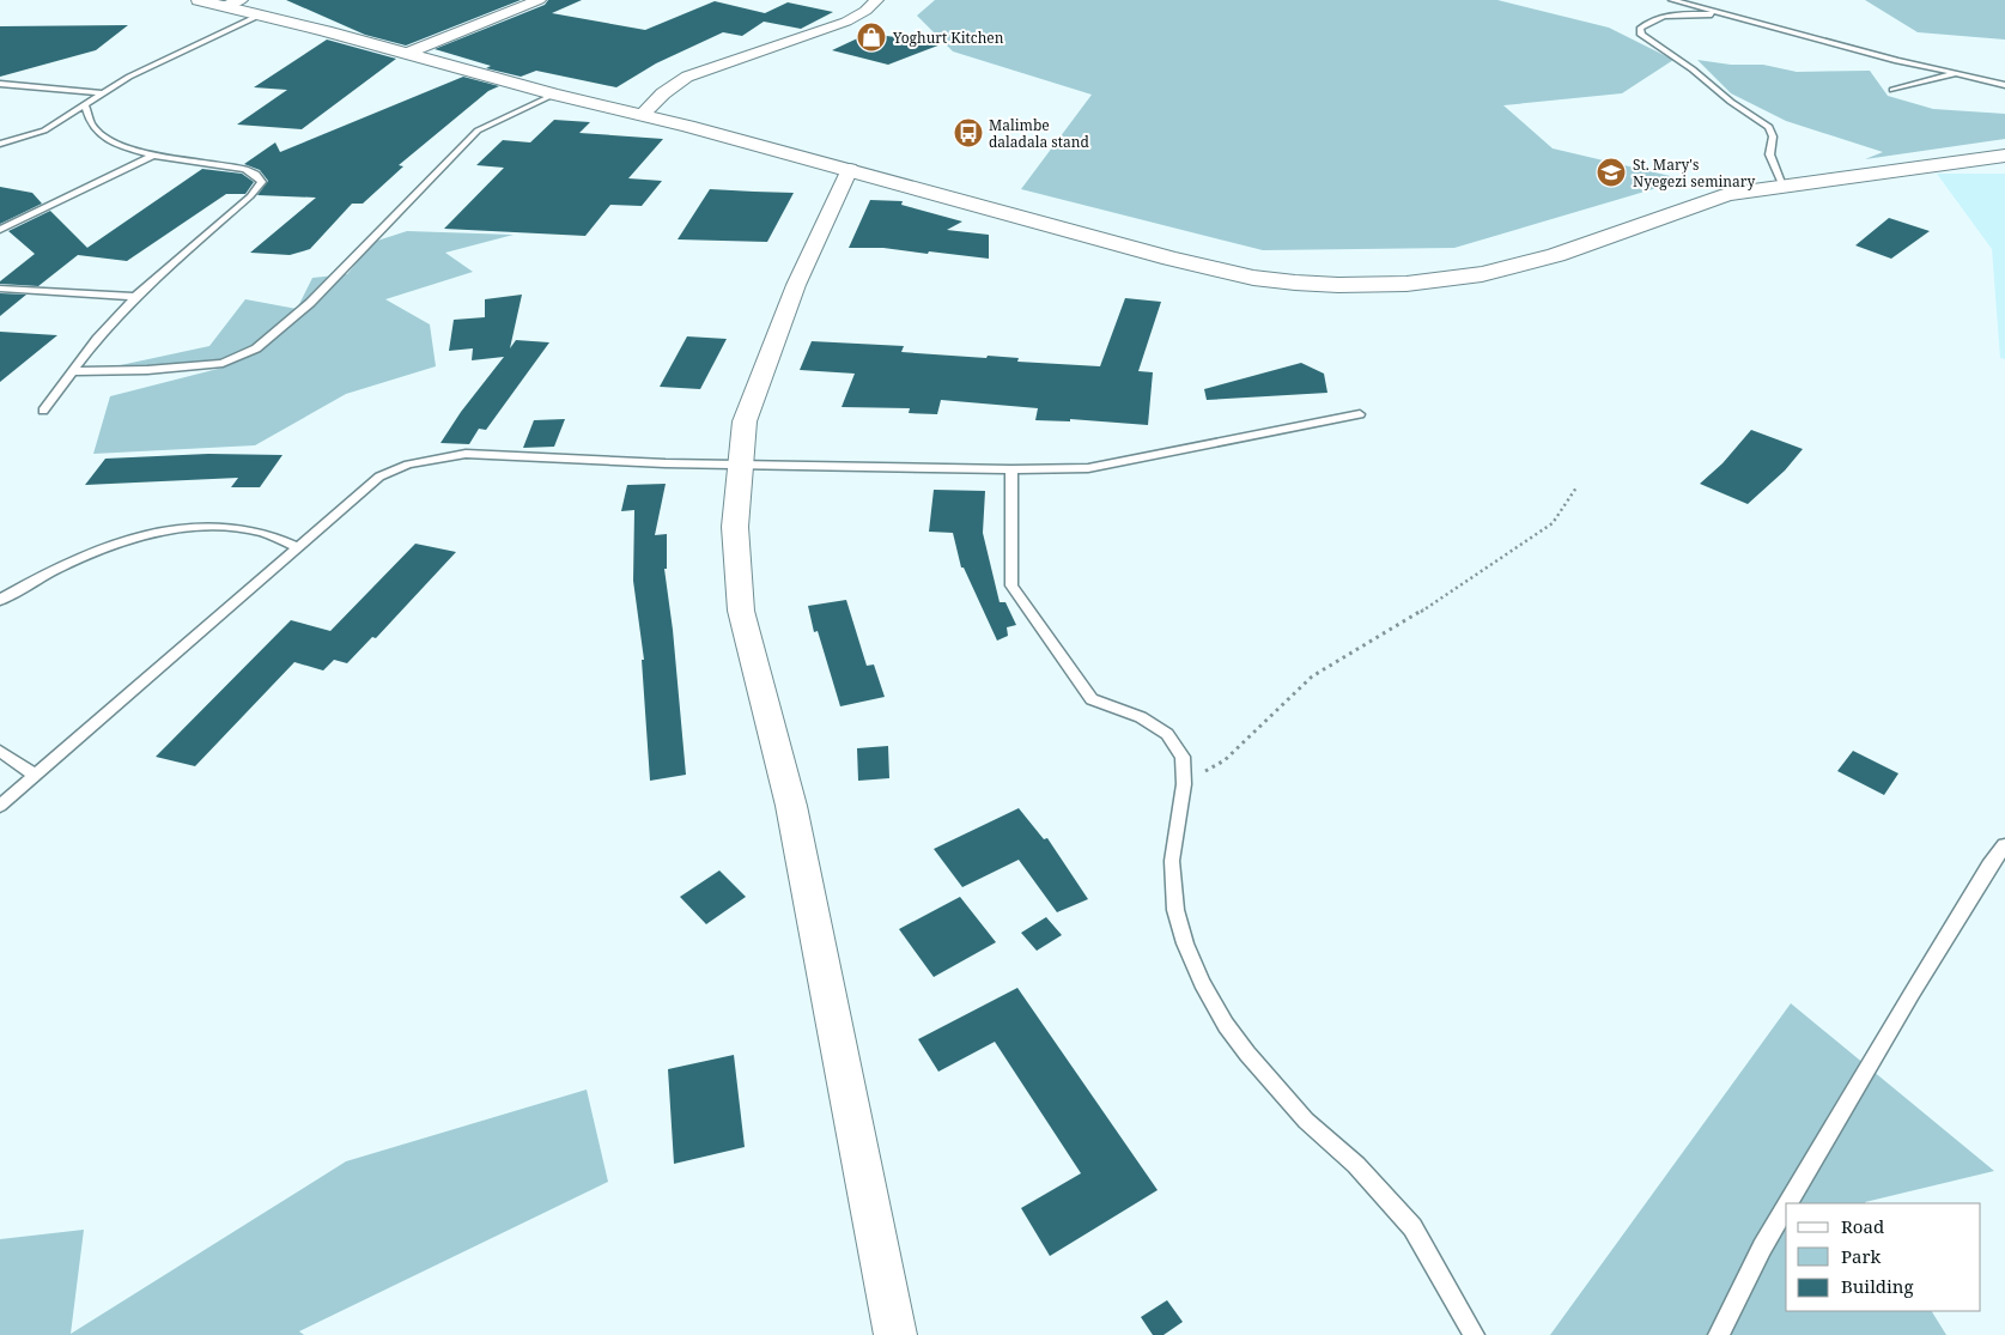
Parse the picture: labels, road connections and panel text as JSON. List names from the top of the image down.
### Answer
{
  "places": {
    "shop": ["Yoghurt Kitchen"],
    "bus stop": ["Malimbe daladala stand"],
    "school or university": ["St. Mary's Nyegezi seminary"]
  },
  "legend": ["Road", "Park", "Building"]
}
